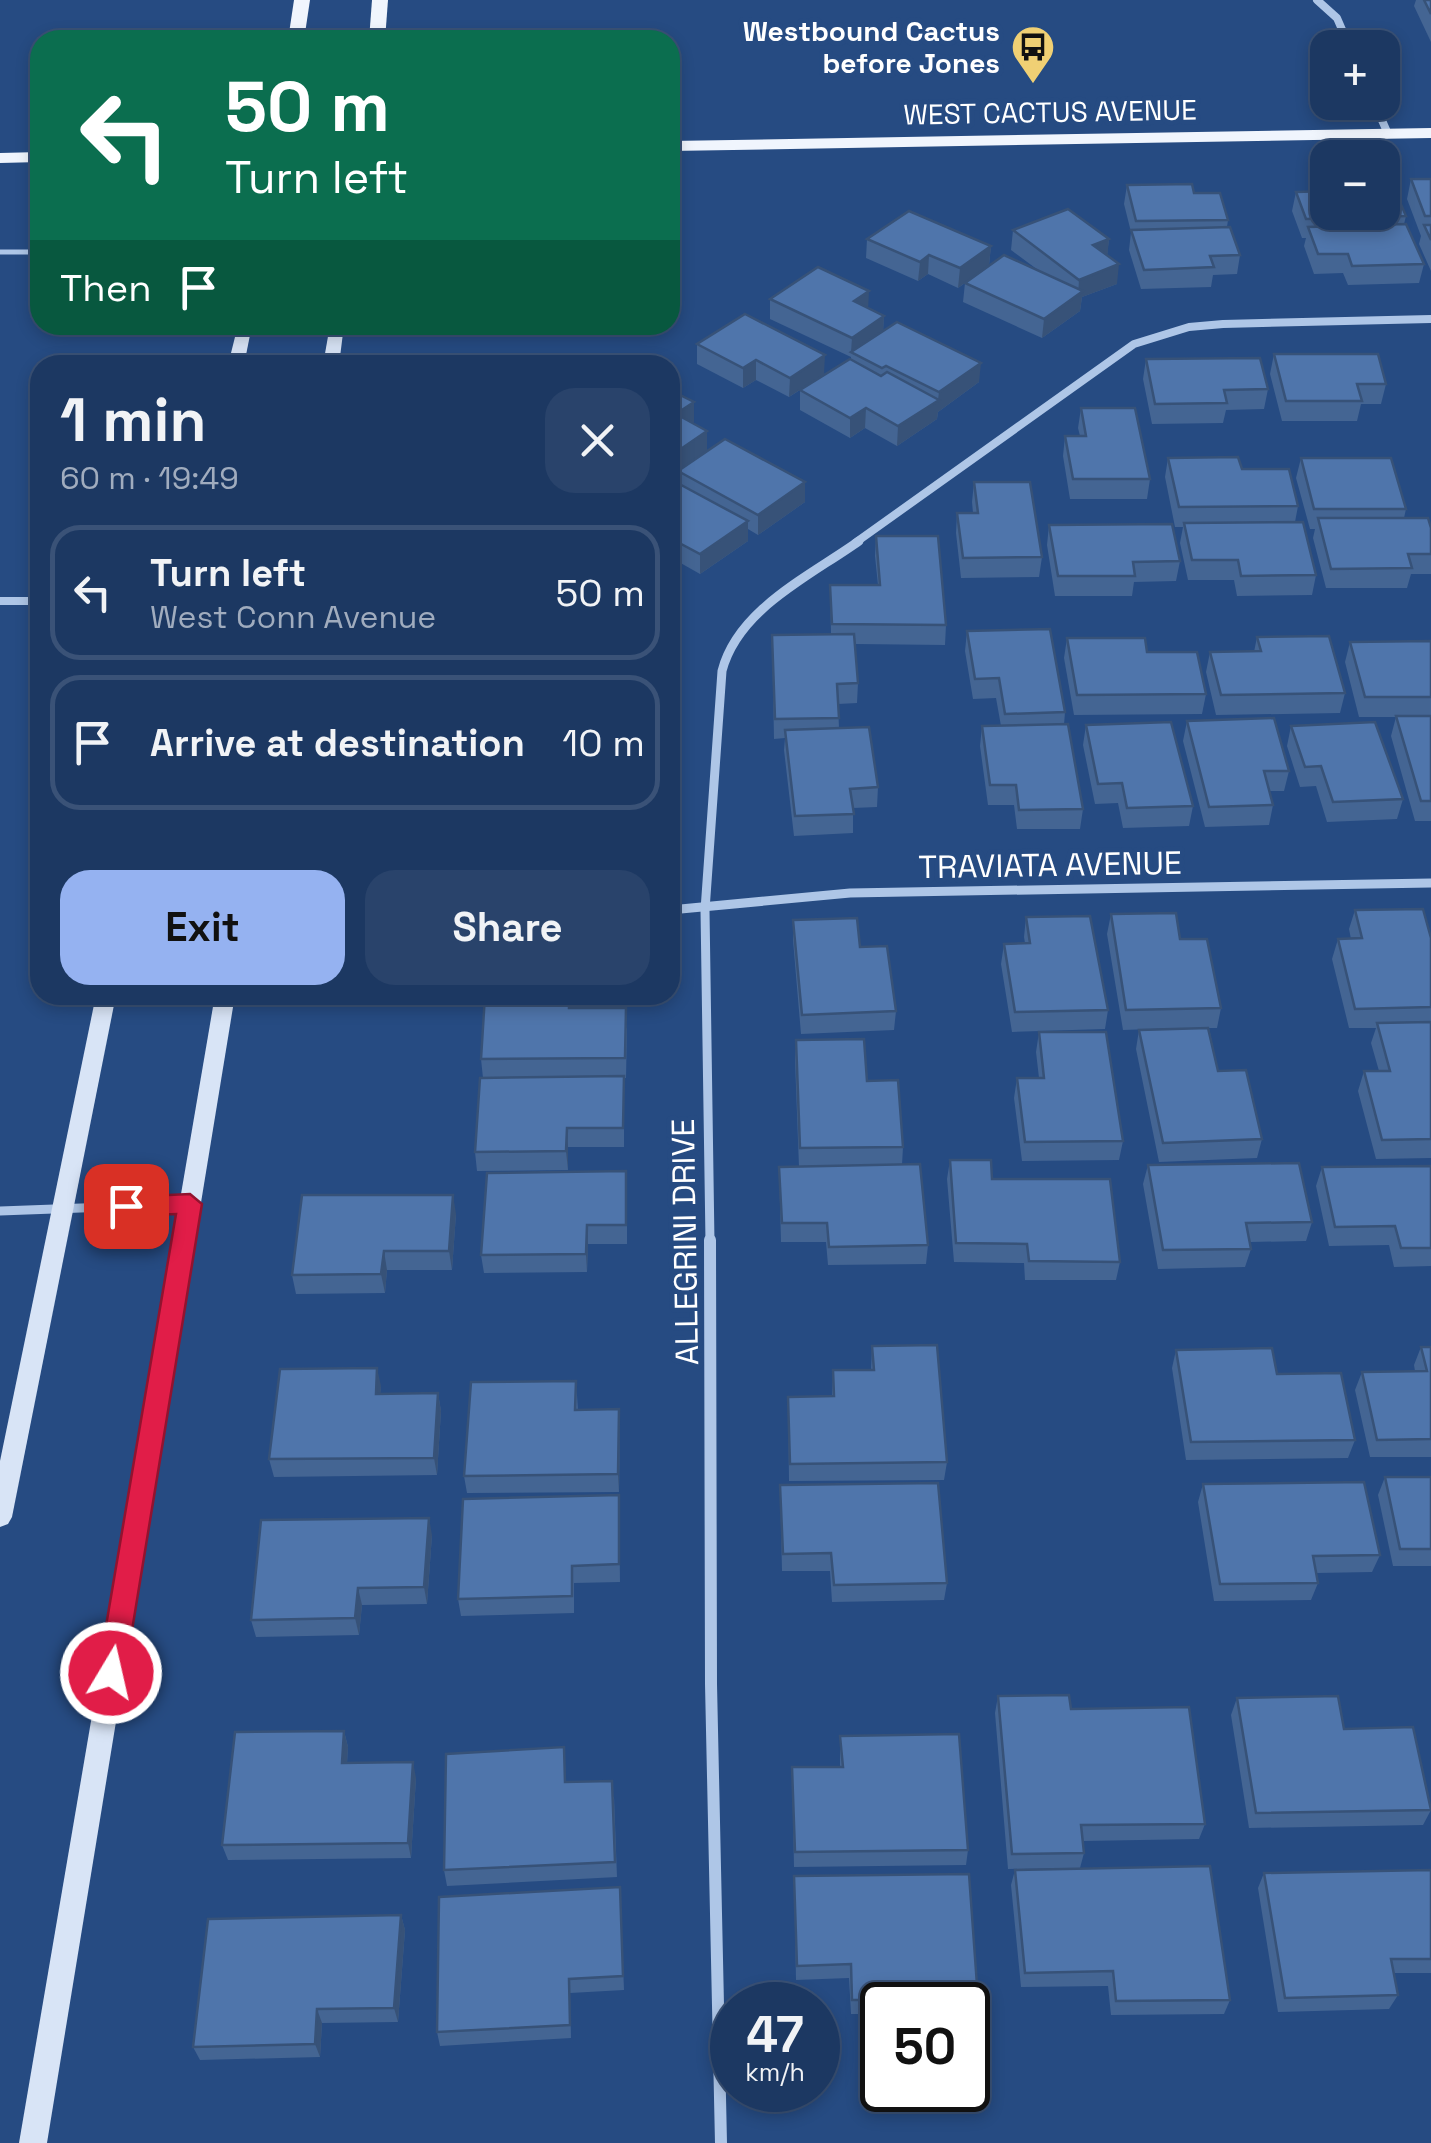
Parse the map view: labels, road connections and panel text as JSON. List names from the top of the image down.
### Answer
{
  "streets": {
    "main road": ["WEST CACTUS AVENUE"],
    "street": ["TRAVIATA AVENUE", "ALLEGRINI DRIVE"]
  },
  "crossings": [
    ["TRAVIATA AVENUE", "ALLEGRINI DRIVE"]
  ],
  "places": {
    "bus stop": ["Westbound Cactus before Jones"]
  },
  "page": {
    "map_buttons": ["+", "−"],
    "turn": ["50 m", "Turn left"],
    "then": "Then",
    "heading": ["1 min", "60 m · 19:49"],
    "list": [
      {
        "name": "Turn left",
        "note": "West Conn Avenue",
        "value": "50 m"
      },
      {
        "name": "Arrive at destination",
        "value": "10 m"
      }
    ],
    "buttons": ["Exit", "Share"],
    "speed": "47 km/h",
    "limit": "50"
  }
}
